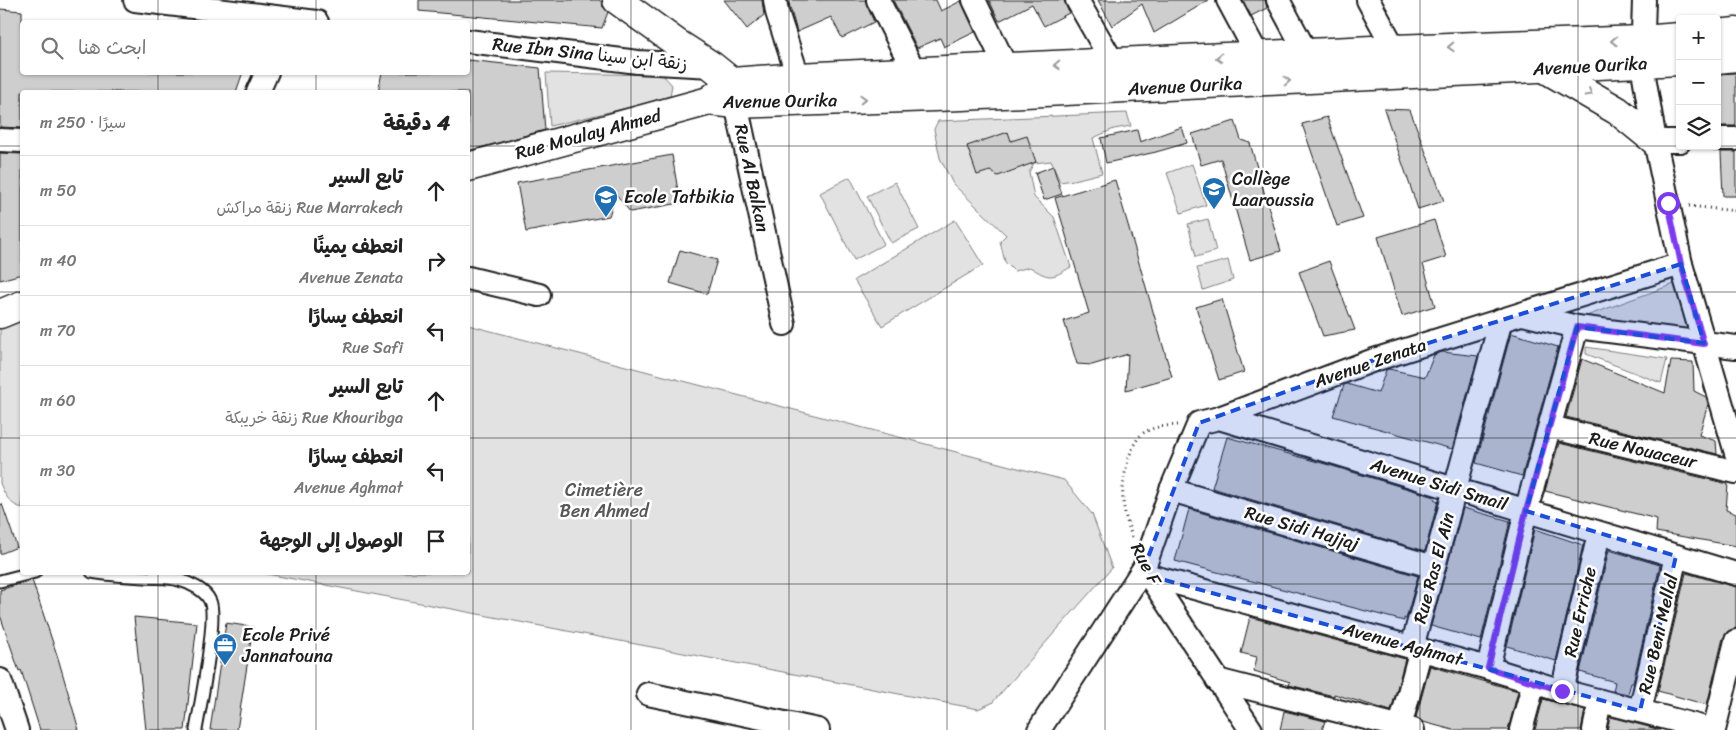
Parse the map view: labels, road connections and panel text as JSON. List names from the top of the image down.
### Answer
{
  "streets": {
    "street": [
      "Rue Ibn Sina زنقة ابن سينا",
      "Avenue Ourika",
      "Rue Moulay Ahmed",
      "Rue Al Balkan",
      "Avenue Zenata",
      "Rue Nouaceur",
      "Avenue Sidi Smail",
      "Rue Sidi Hajjaj",
      "Rue F",
      "Rue Ras El Ain",
      "Rue Erriche",
      "Rue Beni Mellal",
      "Avenue Aghmat"
    ]
  },
  "crossings": [
    ["Rue Ibn Sina زنقة ابن سينا", "Avenue Ourika"],
    ["Rue Ibn Sina زنقة ابن سينا", "Rue Al Balkan"],
    ["Avenue Ourika", "Rue Moulay Ahmed"],
    ["Avenue Ourika", "Rue Al Balkan"],
    ["Avenue Zenata", "Avenue Sidi Smail"],
    ["Avenue Zenata", "Rue F"],
    ["Avenue Zenata", "Rue Ras El Ain"],
    ["Avenue Sidi Smail", "Rue F"],
    ["Avenue Sidi Smail", "Rue Ras El Ain"],
    ["Avenue Sidi Smail", "Rue Erriche"],
    ["Avenue Sidi Smail", "Rue Beni Mellal"],
    ["Rue Sidi Hajjaj", "Rue Ras El Ain"],
    ["Rue F", "Avenue Aghmat"],
    ["Rue Ras El Ain", "Avenue Aghmat"],
    ["Rue Erriche", "Avenue Aghmat"],
    ["Rue Beni Mellal", "Avenue Aghmat"]
  ],
  "parks": ["Cimetière Ben Ahmed"],
  "places": {
    "school or university": ["Collège Laaroussia", "Ecole Tatbikia"],
    "office": ["Ecole Privé Jannatouna"]
  },
  "page": {
    "map_buttons": ["+", "−"],
    "search": "ابحث هنا",
    "heading": ["4 دقيقة", "سيرًا · 250 m"],
    "list": [
      ["تابع السير", "Rue Marrakech زنقة مراكش", "50 m"],
      ["انعطف يمينًا", "Avenue Zenata", "40 m"],
      ["انعطف يسارًا", "Rue Safi", "70 m"],
      ["تابع السير", "Rue Khouribga زنقة خريبكة", "60 m"],
      ["انعطف يسارًا", "Avenue Aghmat", "30 m"],
      "الوصول إلى الوجهة"
    ]
  }
}
